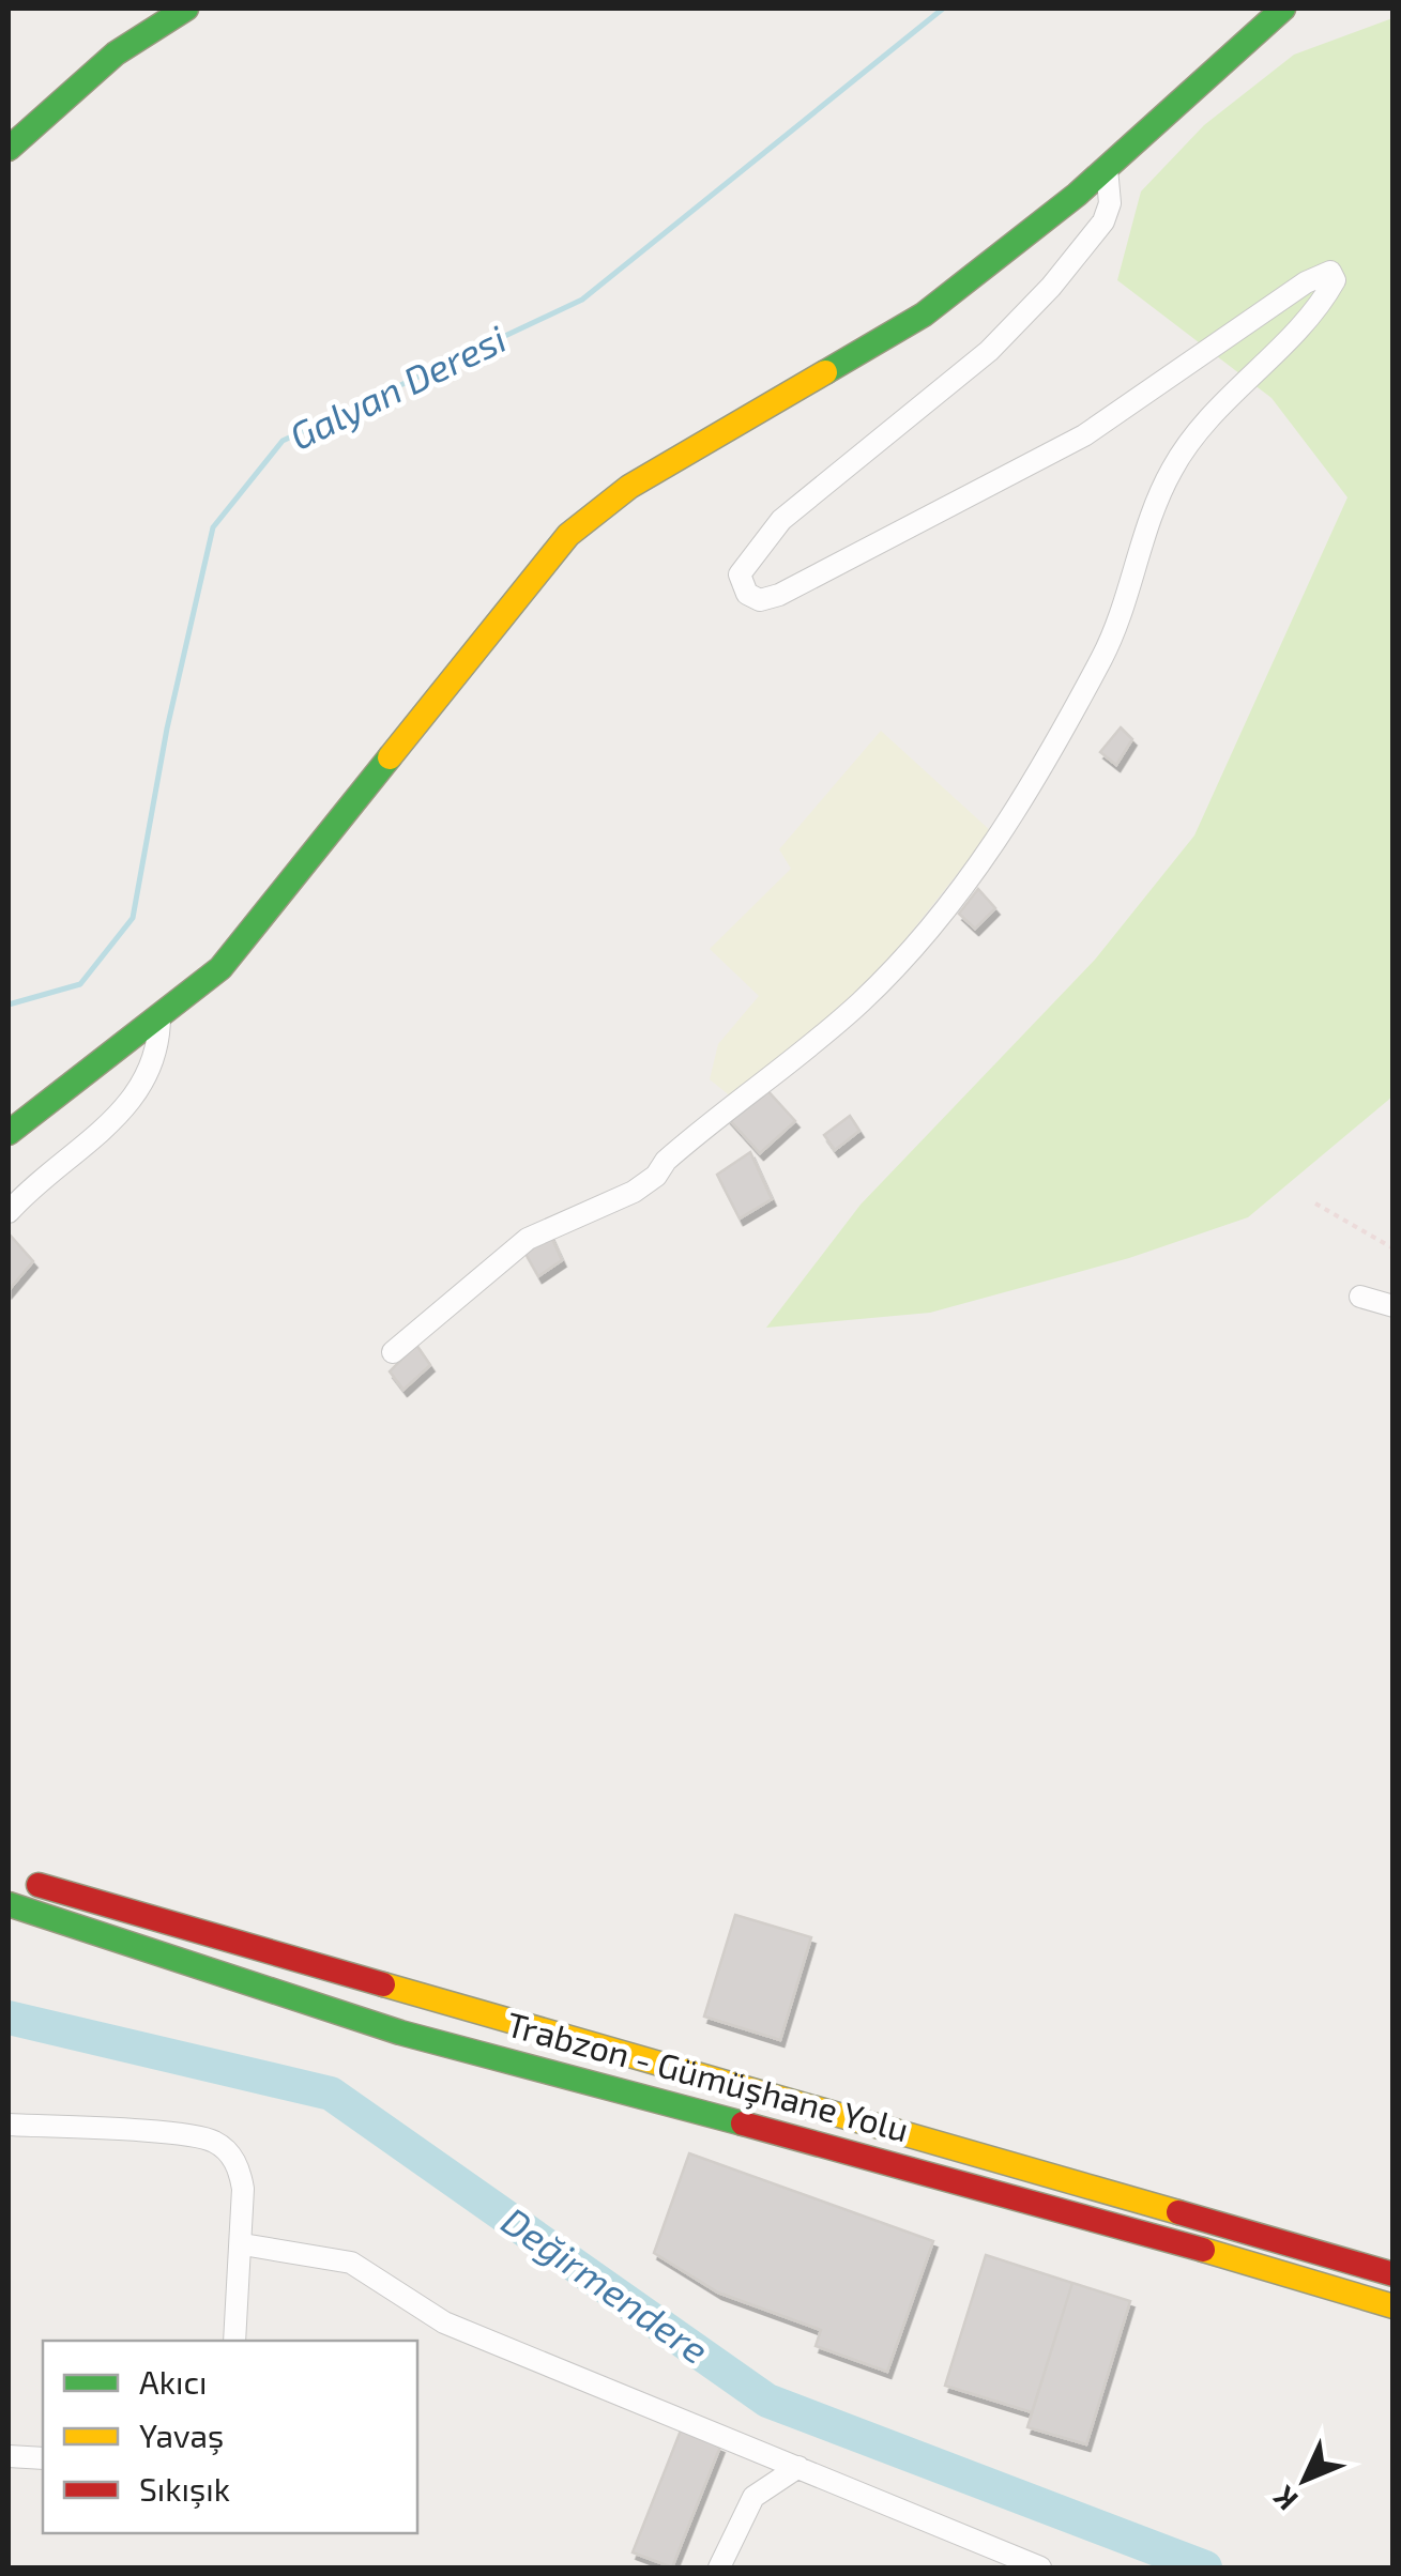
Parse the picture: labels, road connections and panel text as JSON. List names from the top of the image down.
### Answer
{
  "streets": {
    "main road": ["Trabzon - Gümüşhane Yolu"]
  },
  "water": ["Galyan Deresi", "Değirmendere"],
  "legend": ["Akıcı", "Yavaş", "Sıkışık"],
  "north": "bottom left"
}
